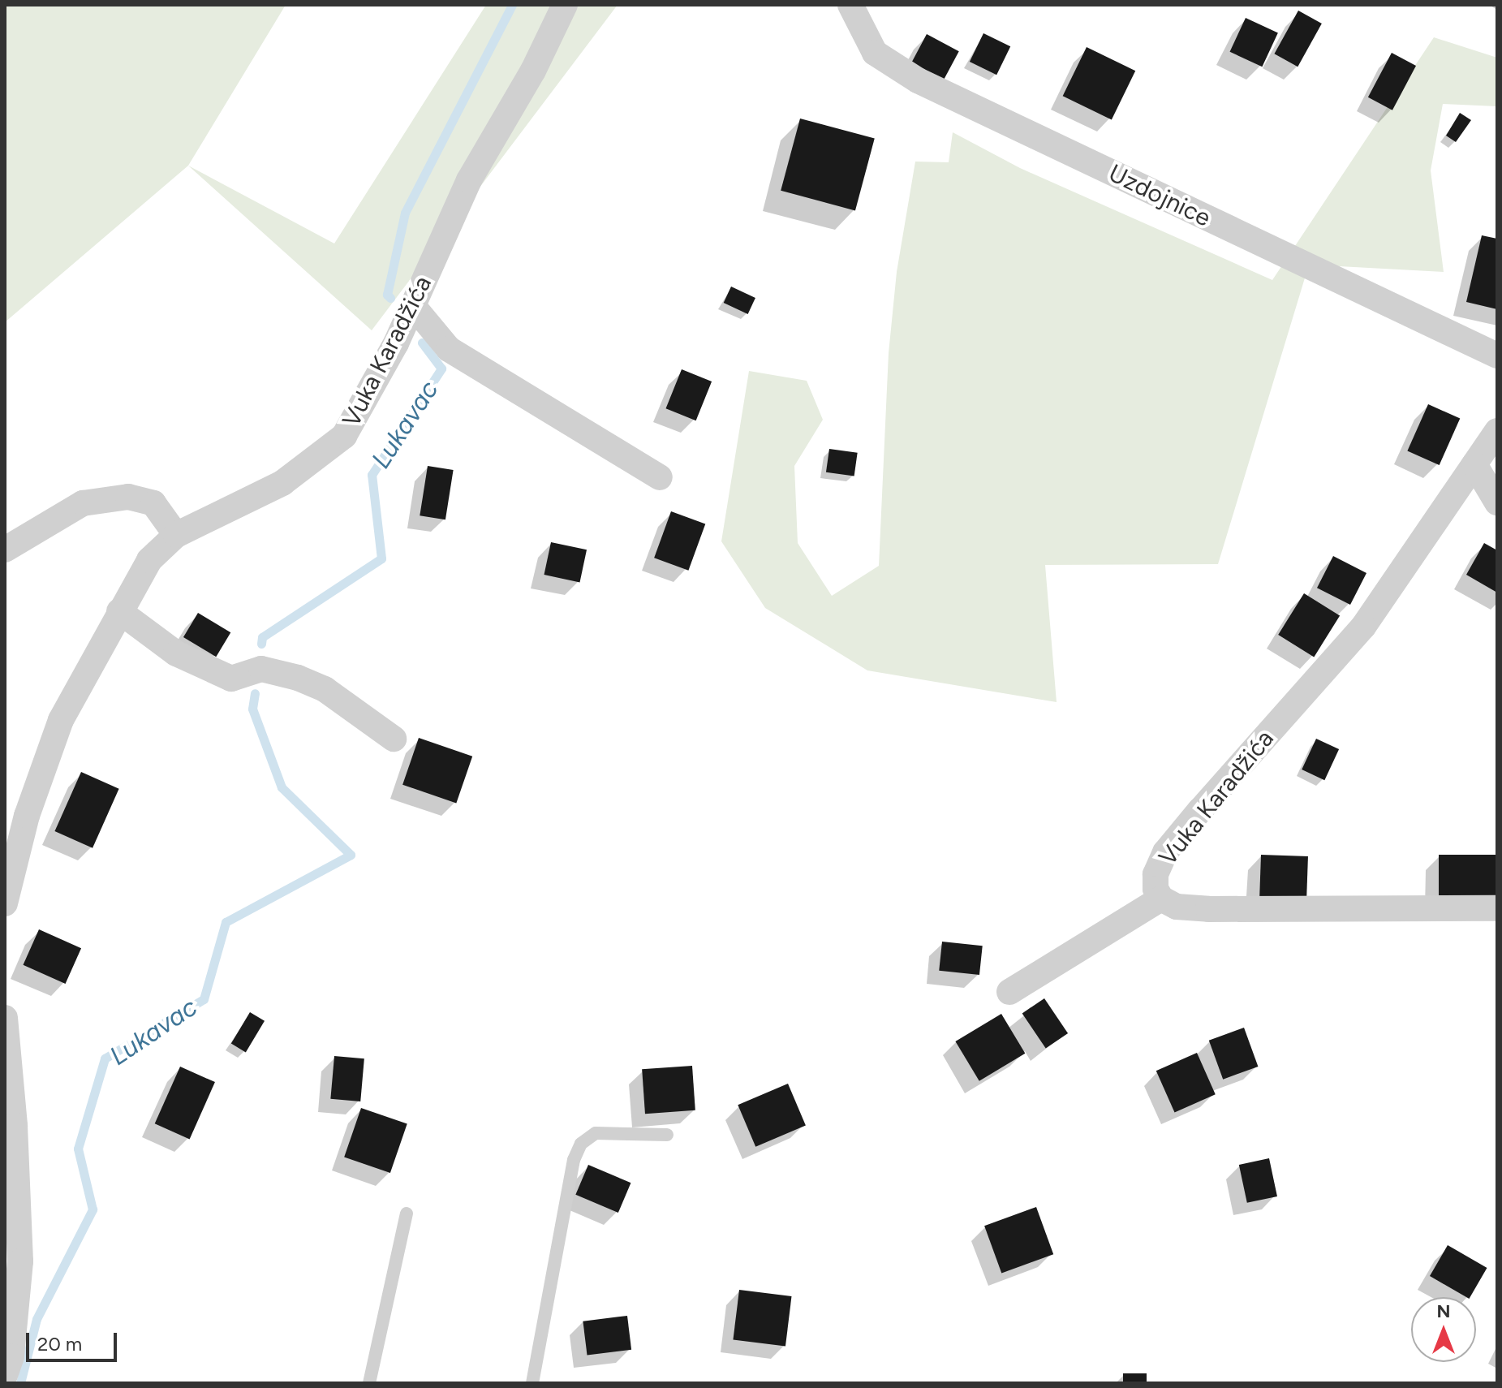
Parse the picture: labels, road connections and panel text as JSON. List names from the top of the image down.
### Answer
{
  "streets": {
    "street": ["Uzdojnice", "Vuka Karadžića"]
  },
  "water": ["Lukavac"],
  "scale_bar": "20 m",
  "north": "top"
}
